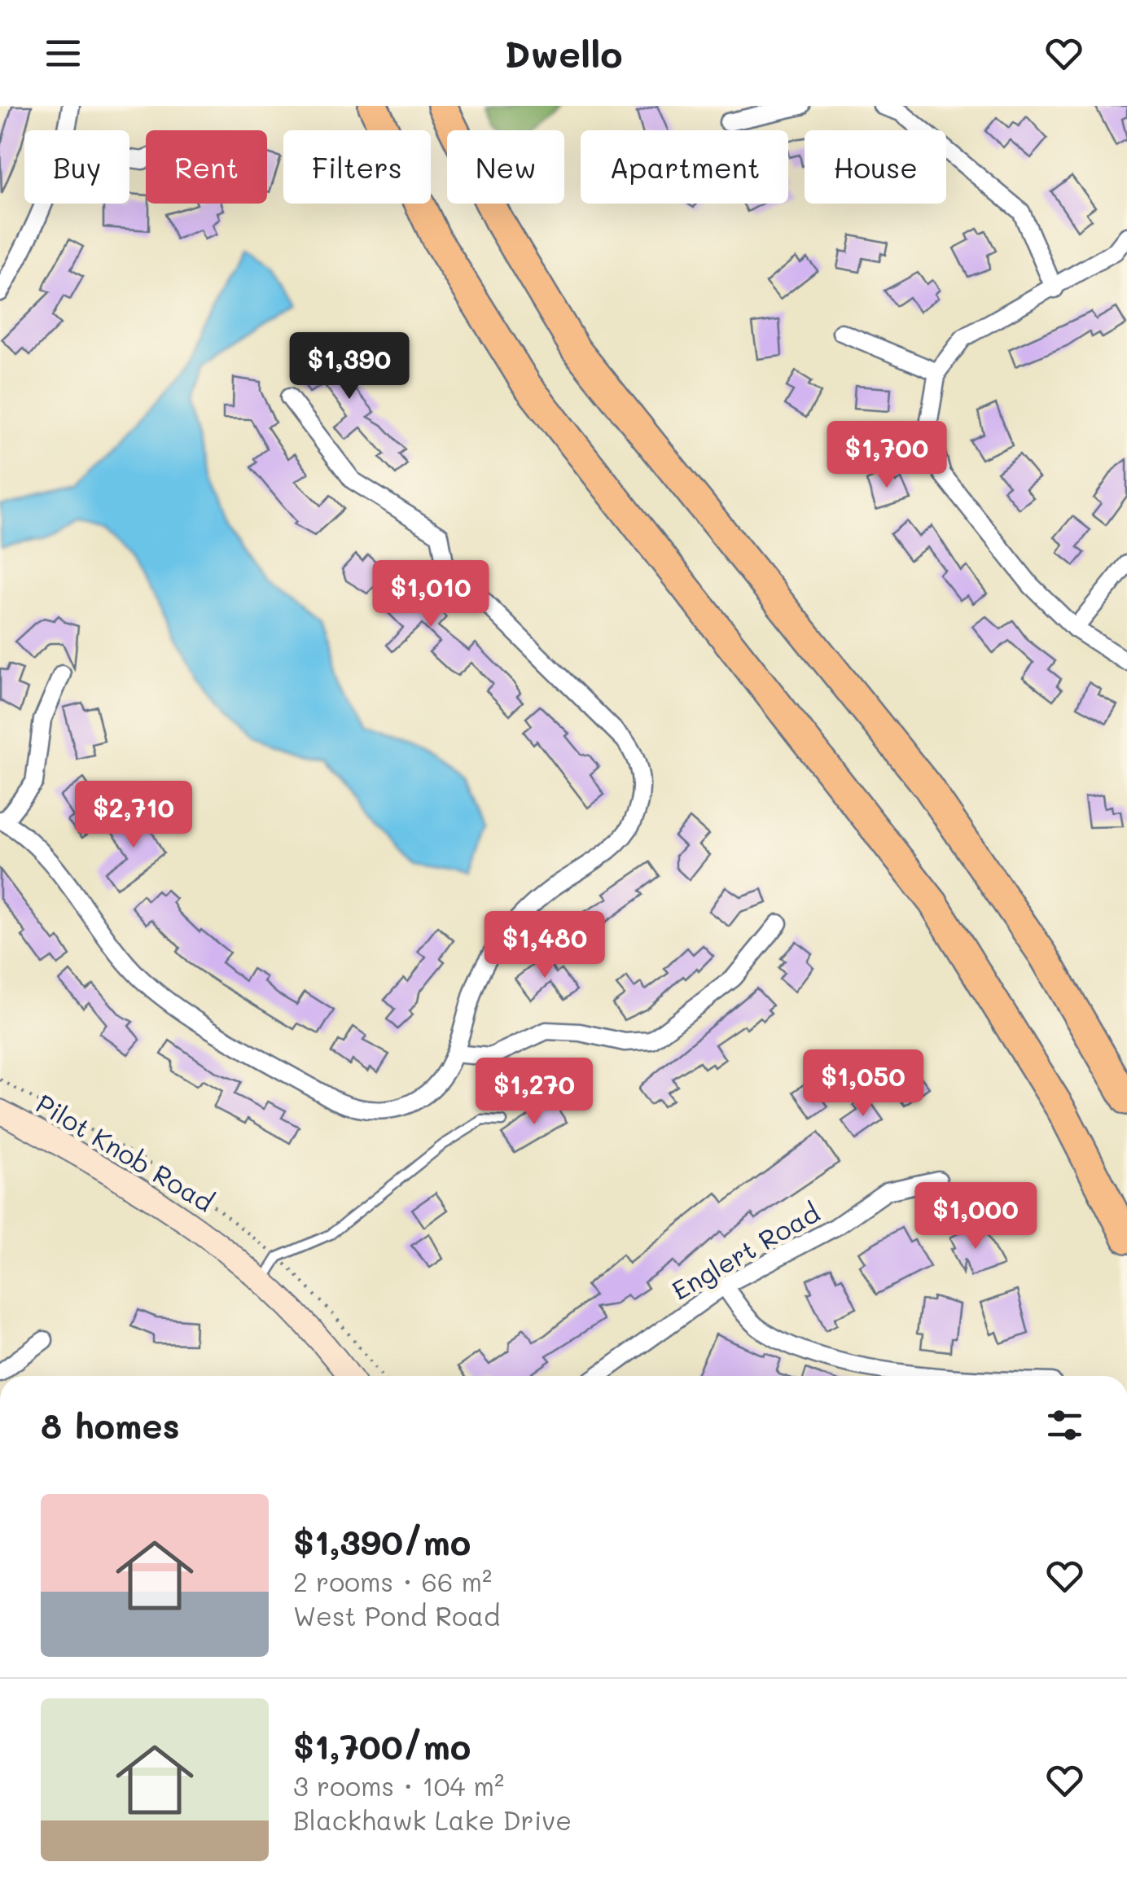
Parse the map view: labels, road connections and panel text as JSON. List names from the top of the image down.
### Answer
{
  "streets": {
    "main road": ["Pilot Knob Road"],
    "street": ["Englert Road"]
  },
  "page": {
    "header": "Dwello",
    "chip": [
      "Buy",
      "Rent",
      "Filters",
      "New",
      "Apartment",
      "House"
    ],
    "price": [
      "$1,390",
      "$1,700",
      "$1,010",
      "$2,710",
      "$1,480",
      "$1,050",
      "$1,270",
      "$1,000"
    ],
    "heading": "8 homes",
    "list": [
      {
        "name": "$1,390/mo",
        "note": "2 rooms · 66 m² · West Pond Road"
      },
      {
        "name": "$1,700/mo",
        "note": "3 rooms · 104 m² · Blackhawk Lake Drive"
      }
    ]
  }
}
